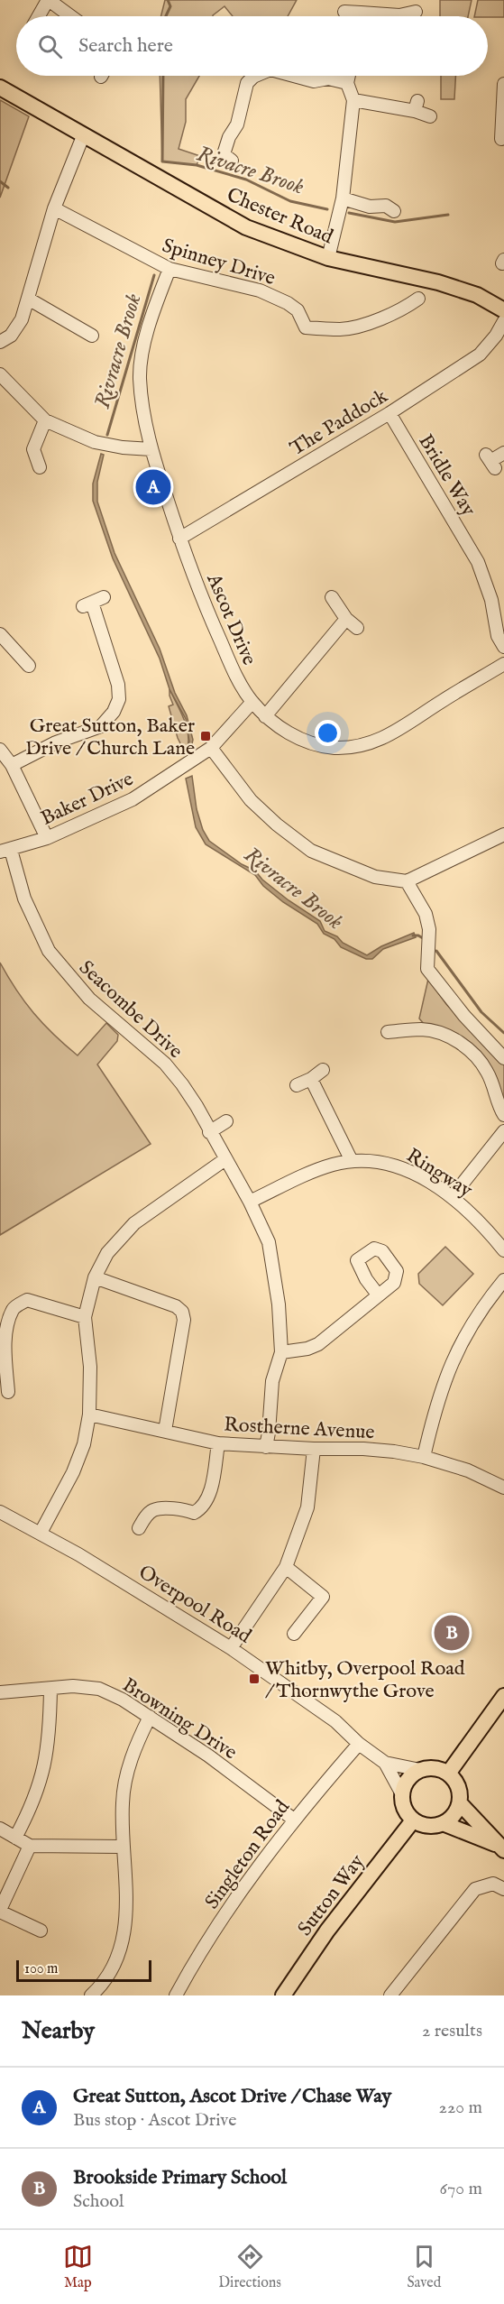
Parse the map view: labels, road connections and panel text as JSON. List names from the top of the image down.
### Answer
{
  "streets": {
    "main road": ["Chester Road", "Sutton Way"],
    "street": [
      "Spinney Drive",
      "The Paddock",
      "Bridle Way",
      "Ascot Drive",
      "Baker Drive",
      "Seacombe Drive",
      "Ringway",
      "Rostherne Avenue",
      "Overpool Road",
      "Browning Drive",
      "Singleton Road"
    ]
  },
  "crossings": [
    ["Spinney Drive", "Ascot Drive"],
    ["The Paddock", "Bridle Way"],
    ["The Paddock", "Ascot Drive"],
    ["Ascot Drive", "Baker Drive"],
    ["Baker Drive", "Seacombe Drive"],
    ["Seacombe Drive", "Ringway"],
    ["Seacombe Drive", "Rostherne Avenue"],
    ["Overpool Road", "Singleton Road"],
    ["Overpool Road", "Sutton Way"],
    ["Browning Drive", "Singleton Road"]
  ],
  "water": ["Rivacre Brook", "Rivracre Brook"],
  "places": {
    "transit": ["Great Sutton, Baker Drive / Church Lane", "Whitby, Overpool Road / Thornwythe Grove"]
  },
  "scale_bar": "100 m",
  "page": {
    "search": "Search here",
    "pins": ["A", "B"],
    "scale": "100 m",
    "heading": ["Nearby", "2 results"],
    "list": [
      {
        "mark": "A",
        "name": "Great Sutton, Ascot Drive / Chase Way",
        "note": "Bus stop · Ascot Drive",
        "value": "220 m"
      },
      {
        "mark": "B",
        "name": "Brookside Primary School",
        "note": "School",
        "value": "670 m"
      }
    ],
    "nav": ["Map", "Directions", "Saved"]
  }
}
